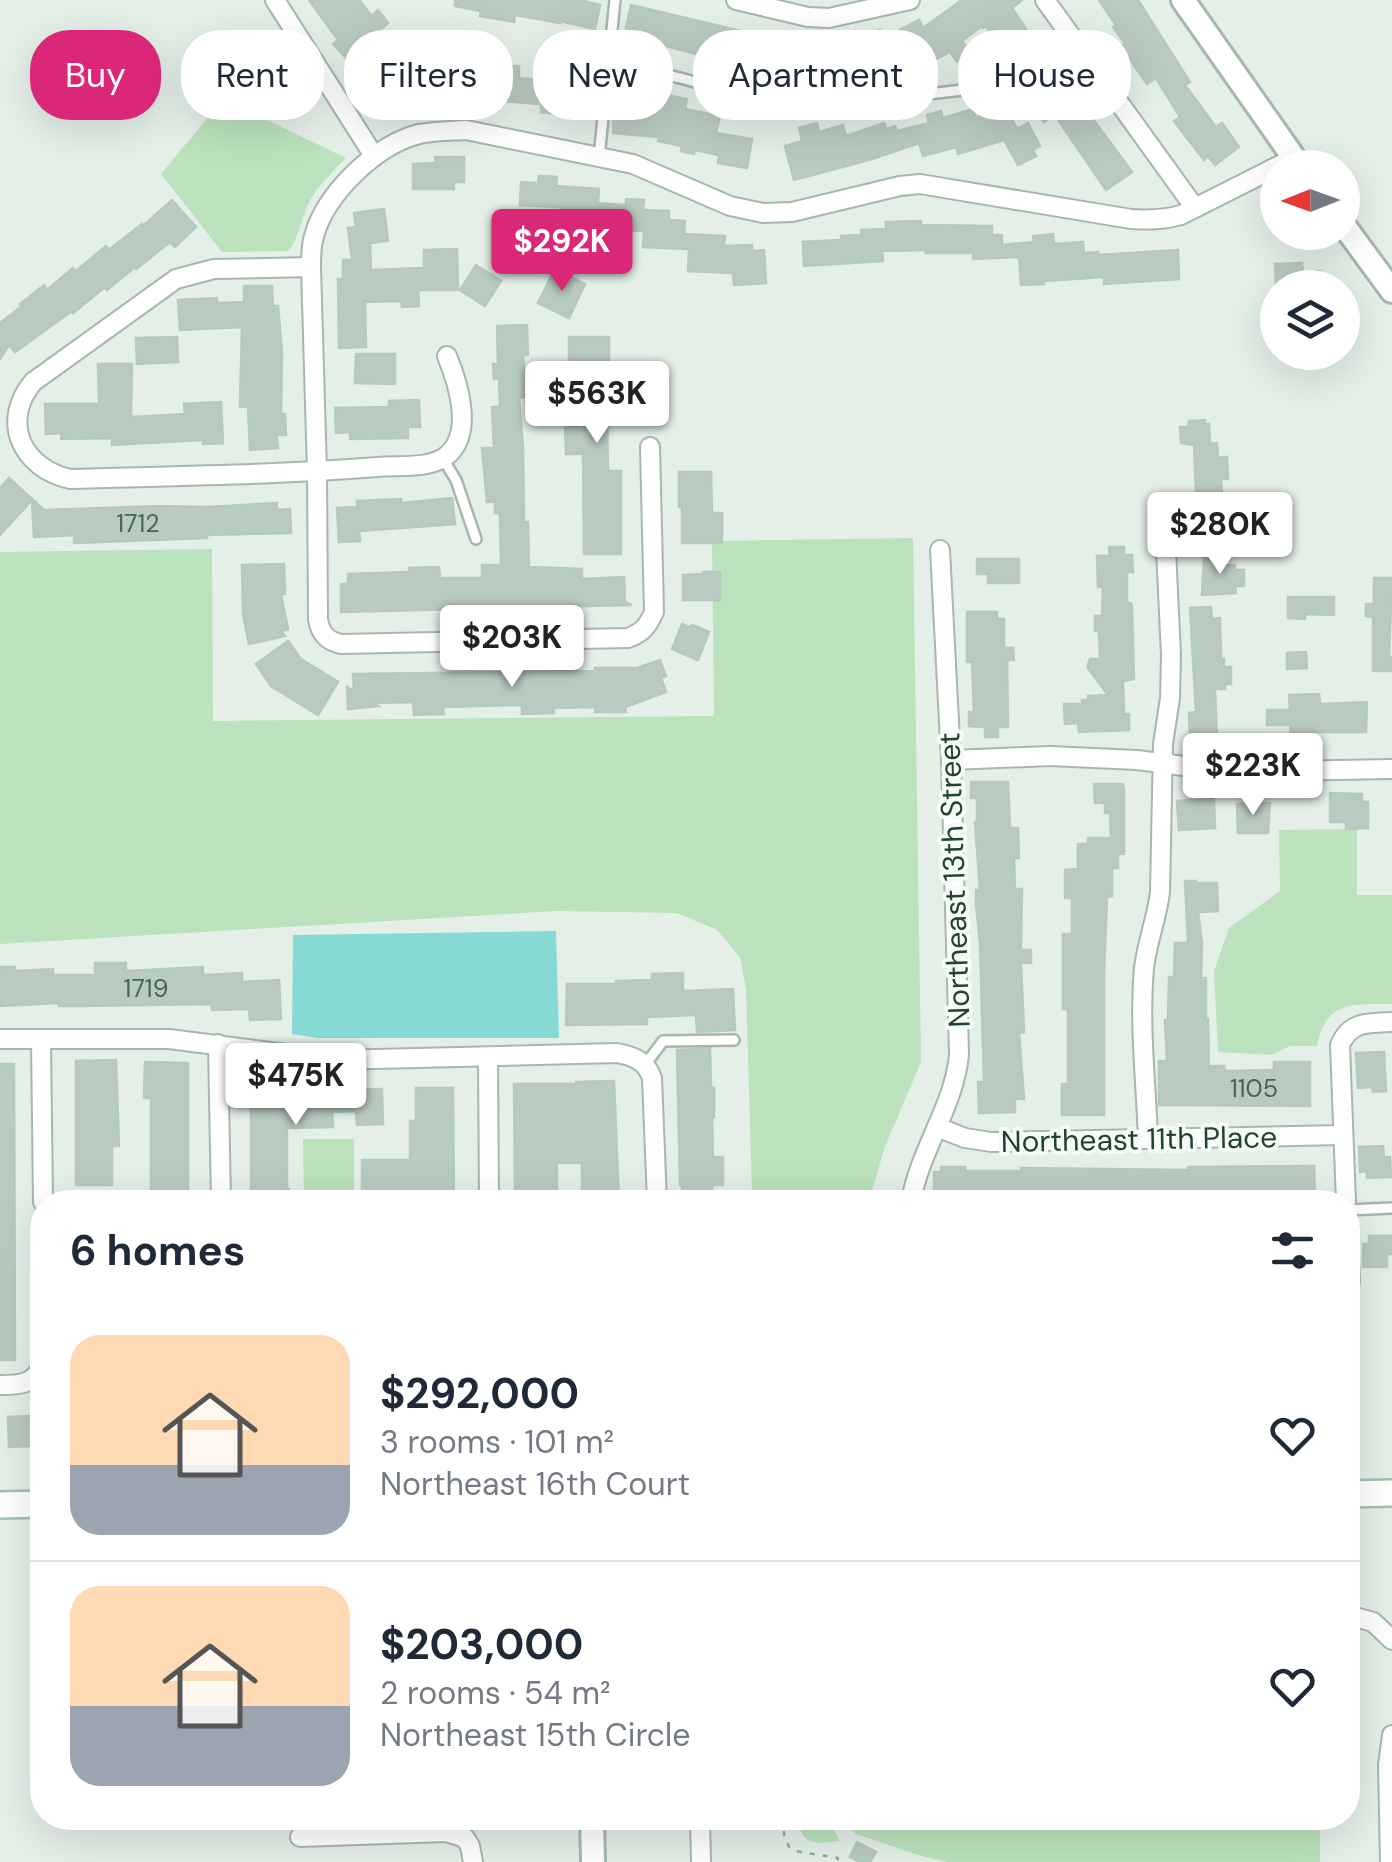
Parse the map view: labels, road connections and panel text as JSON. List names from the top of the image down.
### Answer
{
  "streets": {
    "street": ["Northeast 13th Street", "Northeast 11th Place"]
  },
  "crossings": [
    ["Northeast 13th Street", "Northeast 11th Place"]
  ],
  "house_numbers": ["1712", "1719", "1105"],
  "north": "left",
  "page": {
    "chip": [
      "Buy",
      "Rent",
      "Filters",
      "New",
      "Apartment",
      "House"
    ],
    "price": [
      "$292K",
      "$563K",
      "$280K",
      "$203K",
      "$223K",
      "$475K"
    ],
    "heading": "6 homes",
    "list": [
      {
        "name": "$292,000",
        "note": "3 rooms · 101 m² · Northeast 16th Court"
      },
      {
        "name": "$203,000",
        "note": "2 rooms · 54 m² · Northeast 15th Circle"
      }
    ]
  }
}
